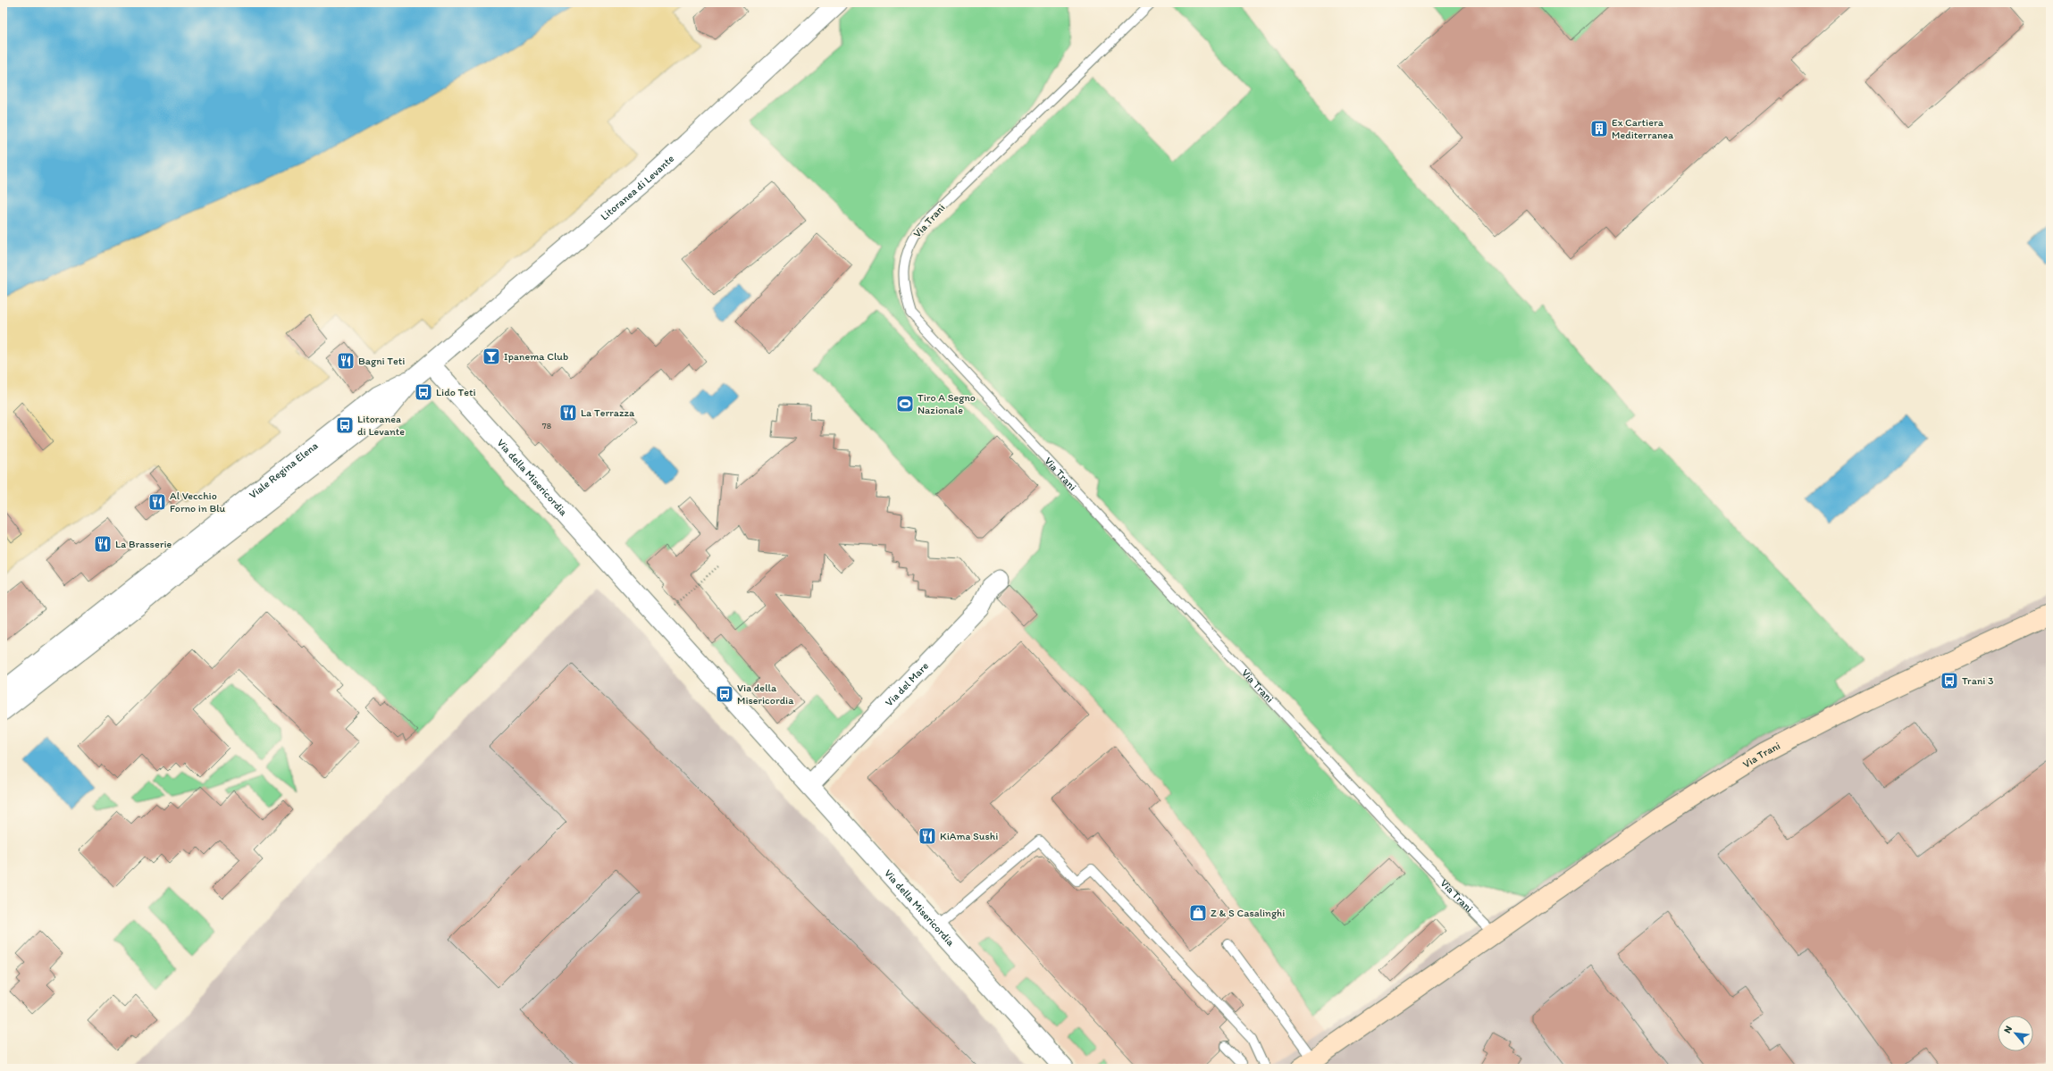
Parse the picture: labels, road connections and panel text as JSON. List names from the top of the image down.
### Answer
{
  "streets": {
    "main road": ["Via Trani"],
    "street": [
      "Litoranea di Levante",
      "Viale Regina Elena",
      "Via della Misericordia",
      "Via del Mare"
    ]
  },
  "crossings": [
    ["Litoranea di Levante", "Viale Regina Elena"],
    ["Litoranea di Levante", "Via della Misericordia"],
    ["Viale Regina Elena", "Via della Misericordia"],
    ["Via della Misericordia", "Via del Mare"]
  ],
  "places": {
    "building": ["Ex Cartiera Mediterranea"],
    "bar": ["Ipanema Club"],
    "restaurant": [
      "Bagni Teti",
      "La Terrazza",
      "Al Vecchio Forno in Blu",
      "La Brasserie",
      "KiAma Sushi"
    ],
    "bus stop": [
      "Lido Teti",
      "Litoranea di Levante",
      "Trani 3",
      "Via della Misericordia"
    ],
    "sports": ["Tiro A Segno Nazionale"],
    "shop": ["Z & S Casalinghi"]
  },
  "house_numbers": ["78"],
  "north": "top left"
}
